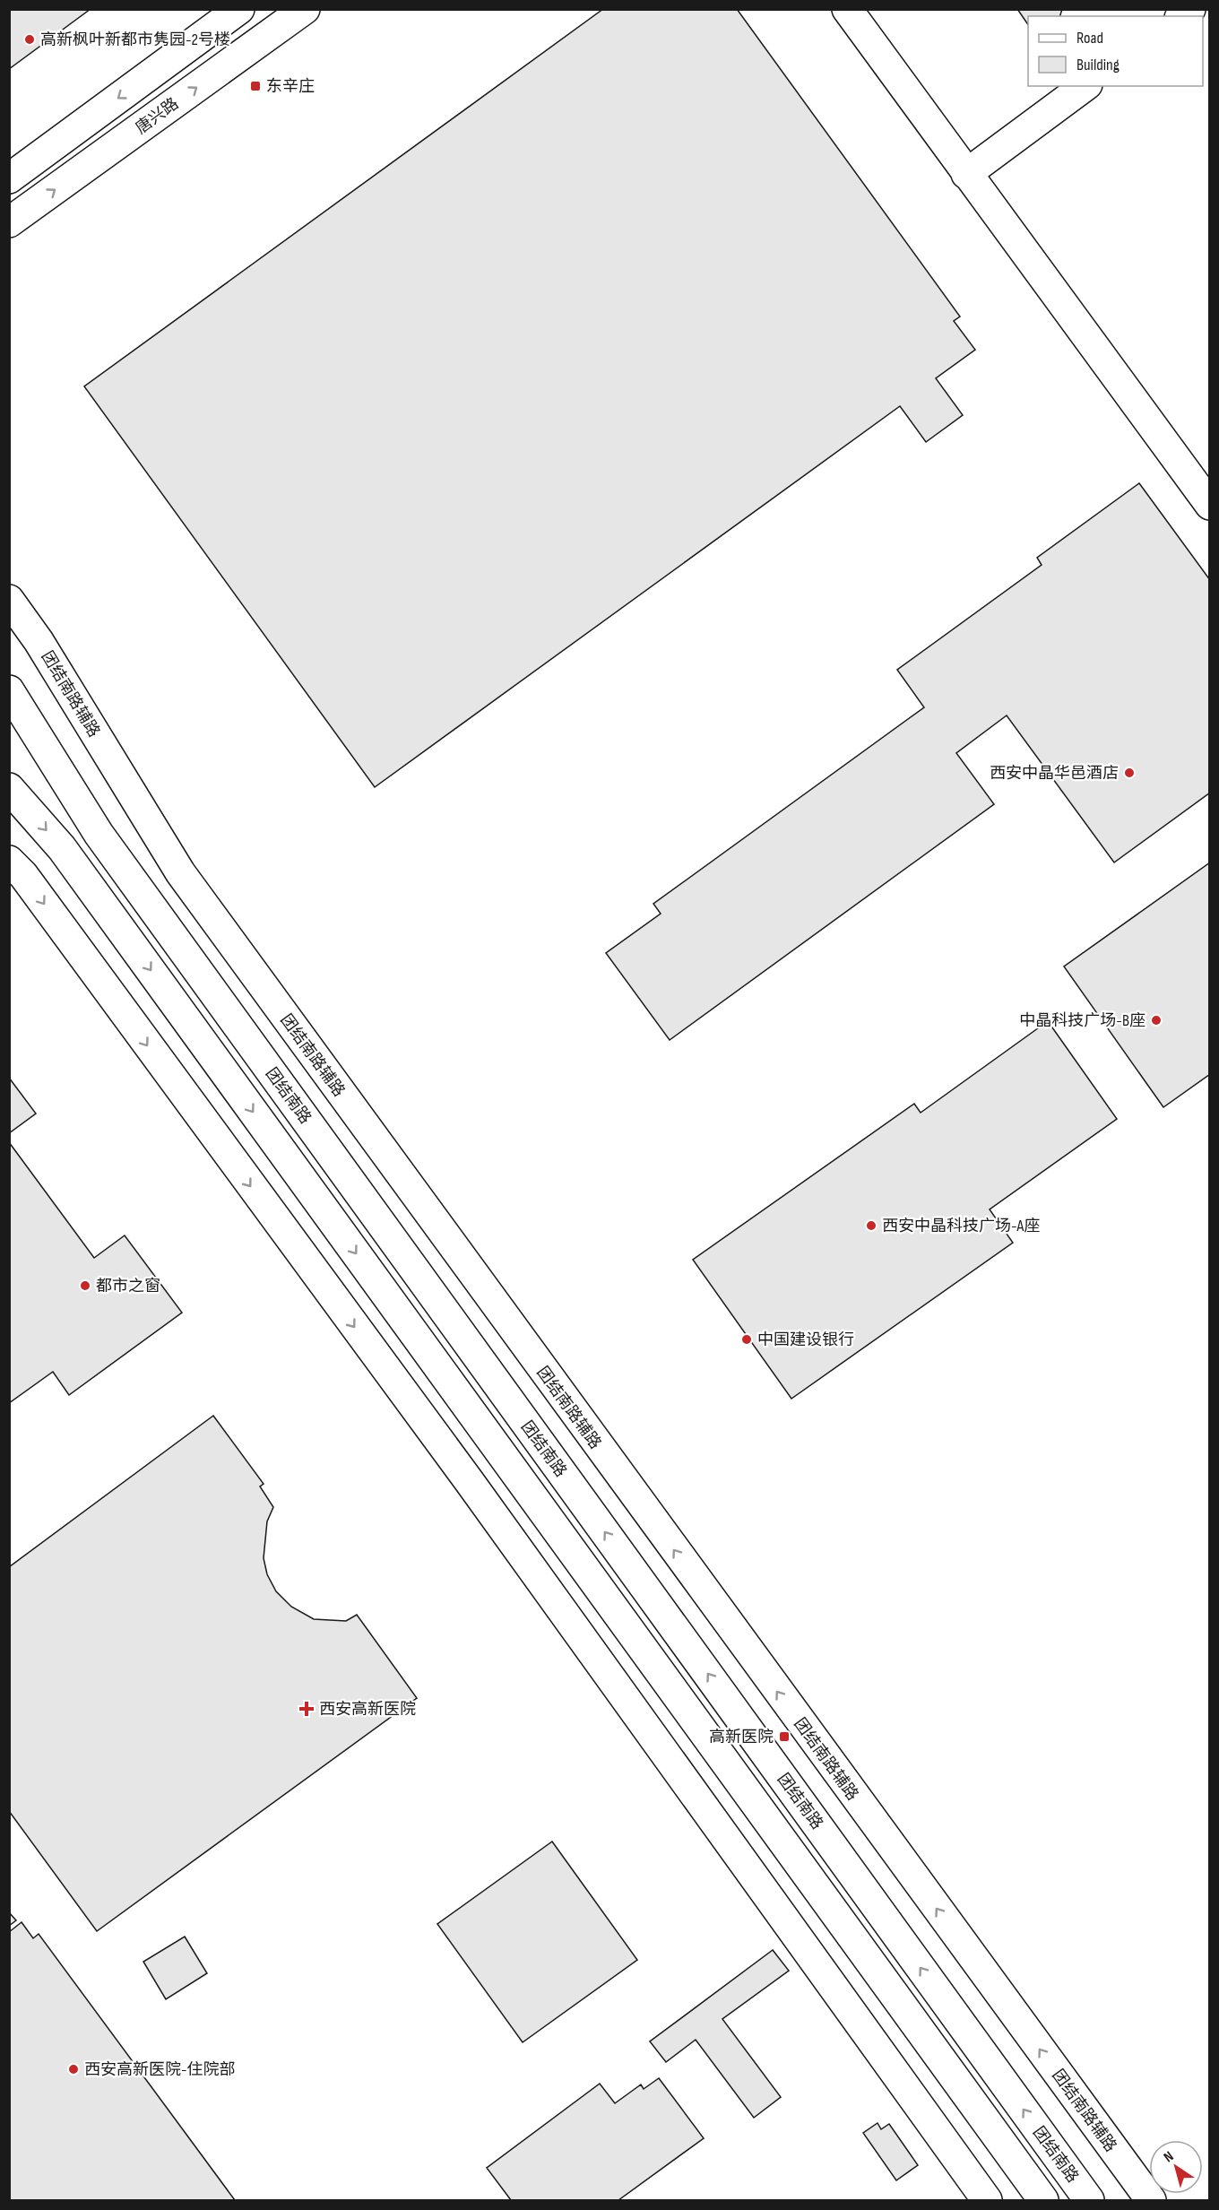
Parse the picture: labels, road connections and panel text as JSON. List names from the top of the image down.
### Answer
{
  "streets": {
    "street": ["唐兴路", "团结南路辅路", "团结南路"]
  },
  "places": {
    "other": [
      "高新枫叶新都市隽园-2号楼",
      "西安中晶华邑酒店",
      "中晶科技广场-B座",
      "西安中晶科技广场-A座",
      "都市之窗",
      "中国建设银行",
      "西安高新医院-住院部"
    ],
    "transit": ["东辛庄", "高新医院"],
    "health": ["西安高新医院"]
  },
  "legend": ["Road", "Building"],
  "north": "top left"
}
